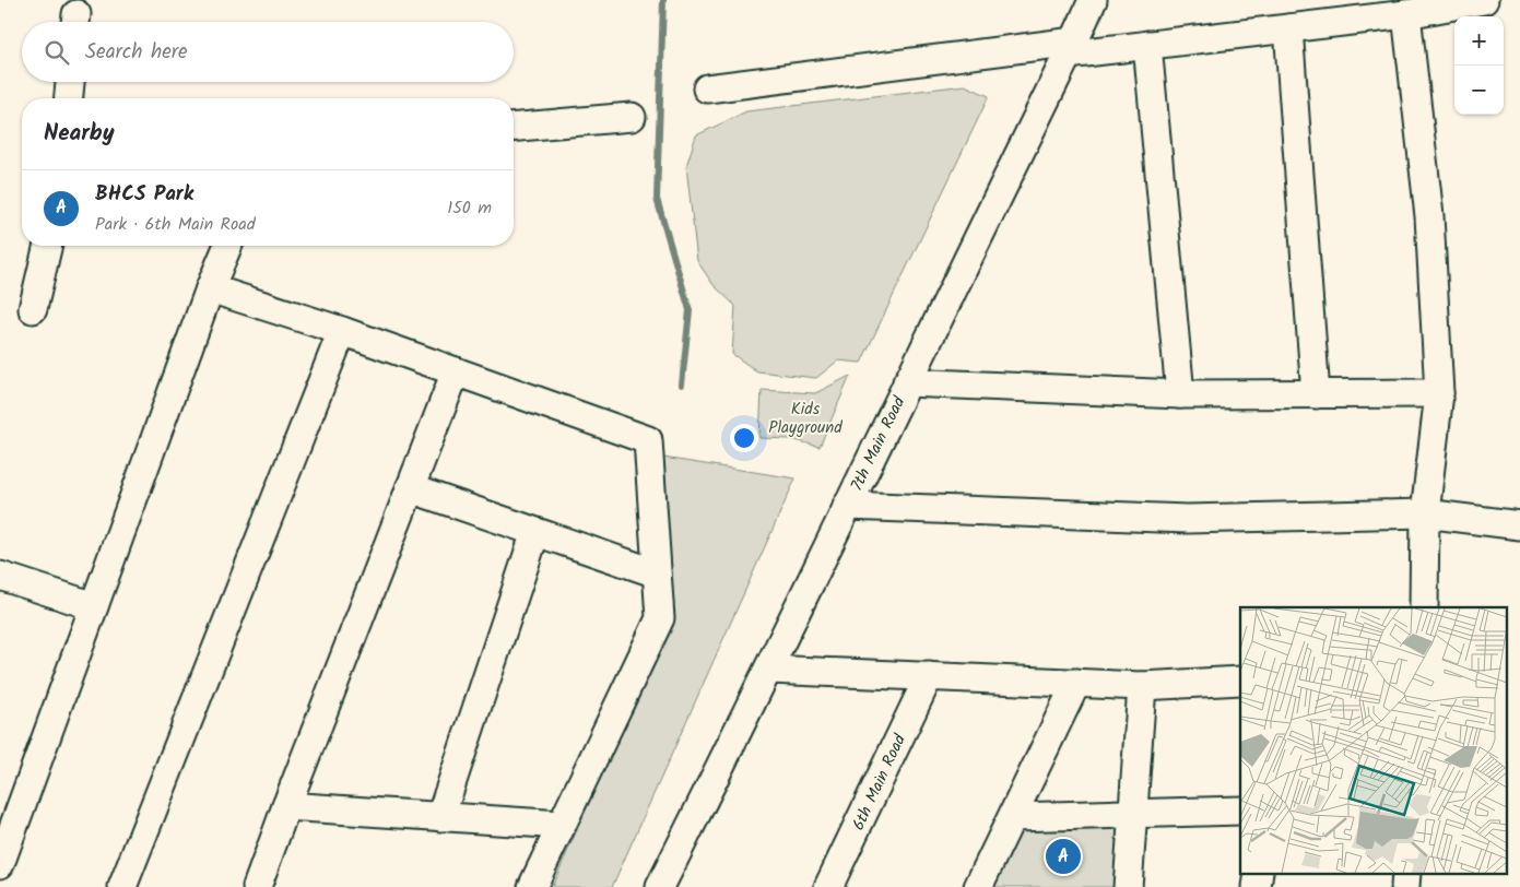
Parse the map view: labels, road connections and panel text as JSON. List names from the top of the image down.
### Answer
{
  "streets": {
    "street": ["7th Main Road", "6th Main Road"]
  },
  "parks": ["Kids Playground"],
  "page": {
    "map_buttons": ["+", "−"],
    "search": "Search here",
    "heading": "Nearby",
    "list": [
      {
        "mark": "A",
        "name": "BHCS Park",
        "note": "Park · 6th Main Road",
        "value": "150 m"
      }
    ],
    "pins": "A"
  }
}
